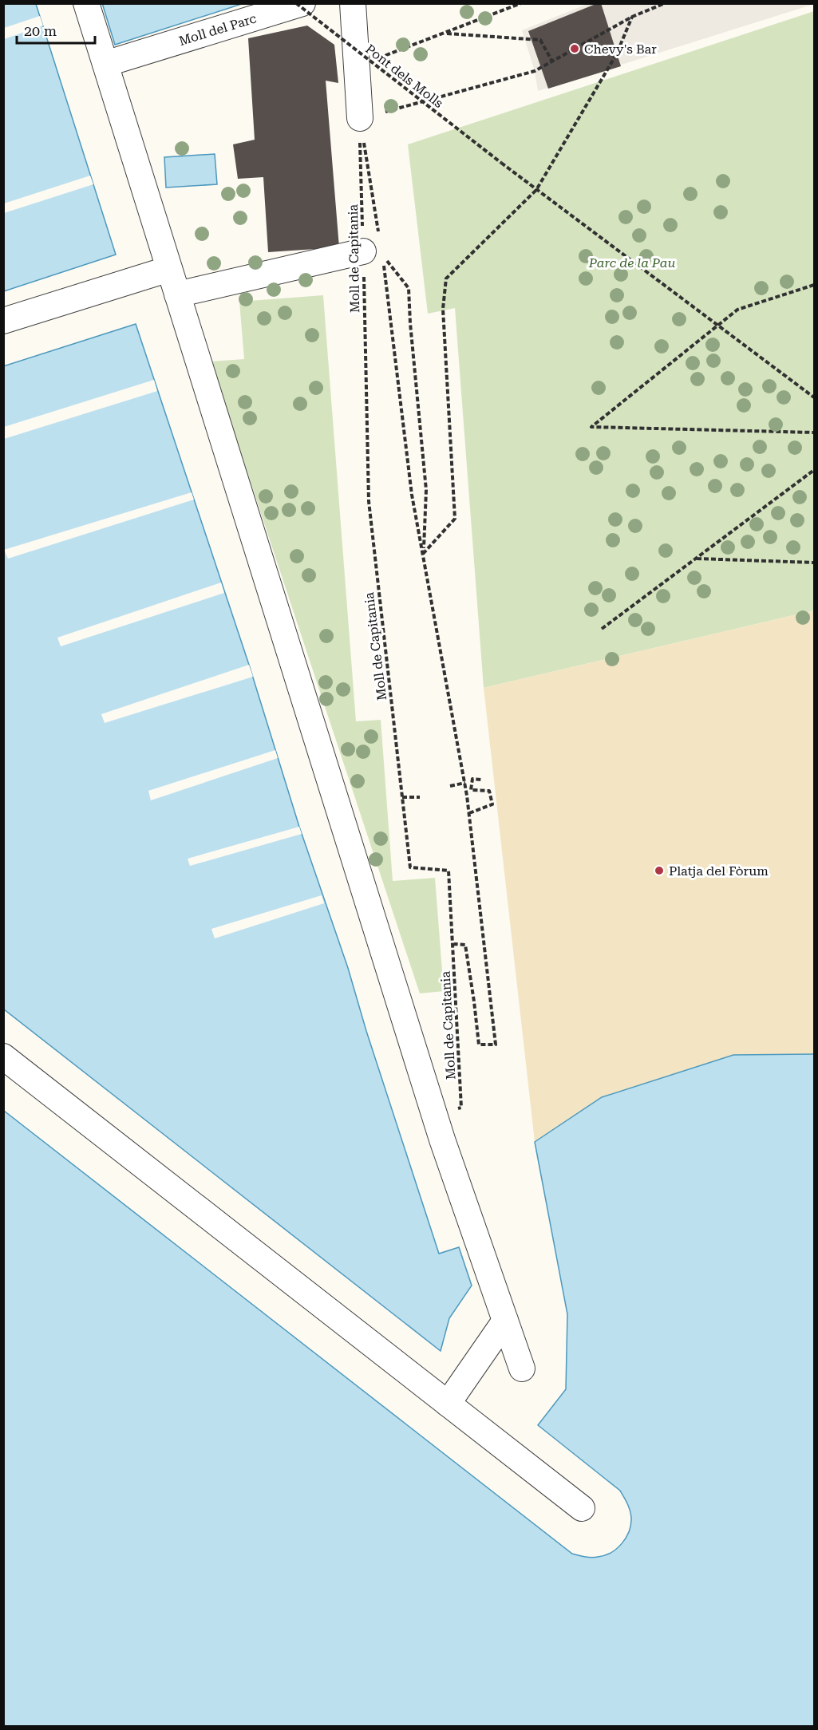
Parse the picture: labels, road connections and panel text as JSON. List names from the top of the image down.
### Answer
{
  "streets": {
    "lane": ["Moll del Parc"],
    "path": ["Pont dels Molls", "Moll de Capitania"]
  },
  "parks": ["Parc de la Pau"],
  "places": ["Chevy's Bar", "Platja del Fòrum"],
  "scale_bar": "20 m"
}
